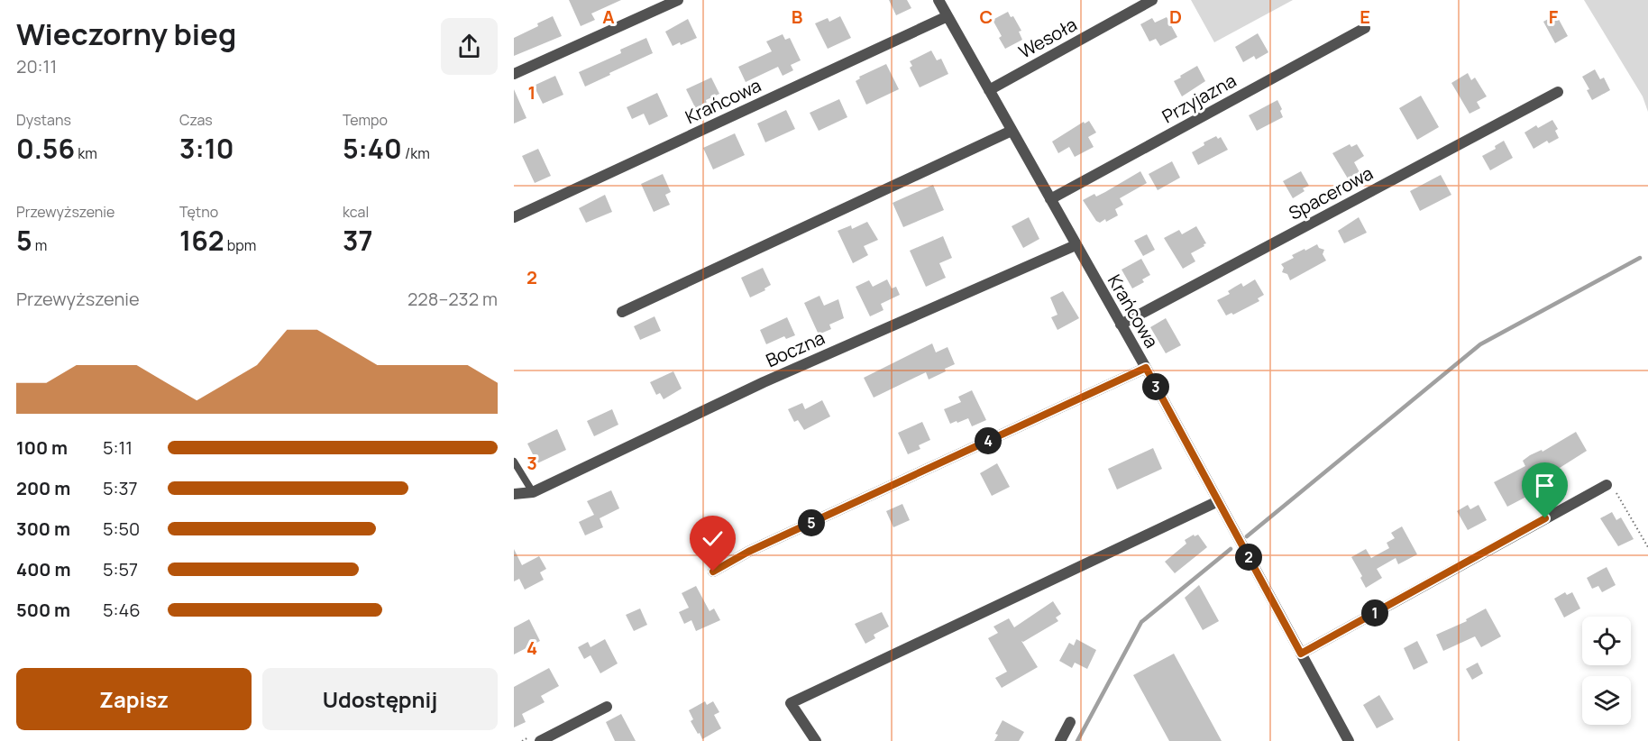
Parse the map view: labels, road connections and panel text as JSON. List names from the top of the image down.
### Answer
{
  "streets": {
    "street": [
      "Wesoła",
      "Przyjazna",
      "Krańcowa",
      "Spacerowa",
      "Boczna"
    ]
  },
  "crossings": [
    ["Wesoła", "Krańcowa"],
    ["Przyjazna", "Krańcowa"],
    ["Krańcowa", "Spacerowa"],
    ["Krańcowa", "Boczna"]
  ],
  "page": {
    "heading": ["Wieczorny bieg", "20:11"],
    "stats": [
      ["Dystans", "0.56 km"],
      ["Czas", "3:10"],
      ["Tempo", "5:40 /km"],
      ["Przewyższenie", "5 m"],
      ["Tętno", "162 bpm"],
      ["kcal", "37"]
    ],
    "chart": ["Przewyższenie", "228–232 m"],
    "pins": [
      "3",
      "4",
      "5",
      "2",
      "1"
    ],
    "list": [
      {
        "name": "100 m",
        "note": "5:11"
      },
      {
        "name": "200 m",
        "note": "5:37"
      },
      {
        "name": "300 m",
        "note": "5:50"
      },
      {
        "name": "400 m",
        "note": "5:57"
      },
      {
        "name": "500 m",
        "note": "5:46"
      }
    ],
    "buttons": ["Zapisz", "Udostępnij"]
  },
  "grid": {
    "columns": [
      "A",
      "B",
      "C",
      "D",
      "E",
      "F"
    ],
    "rows": [
      "1",
      "2",
      "3",
      "4"
    ]
  }
}
